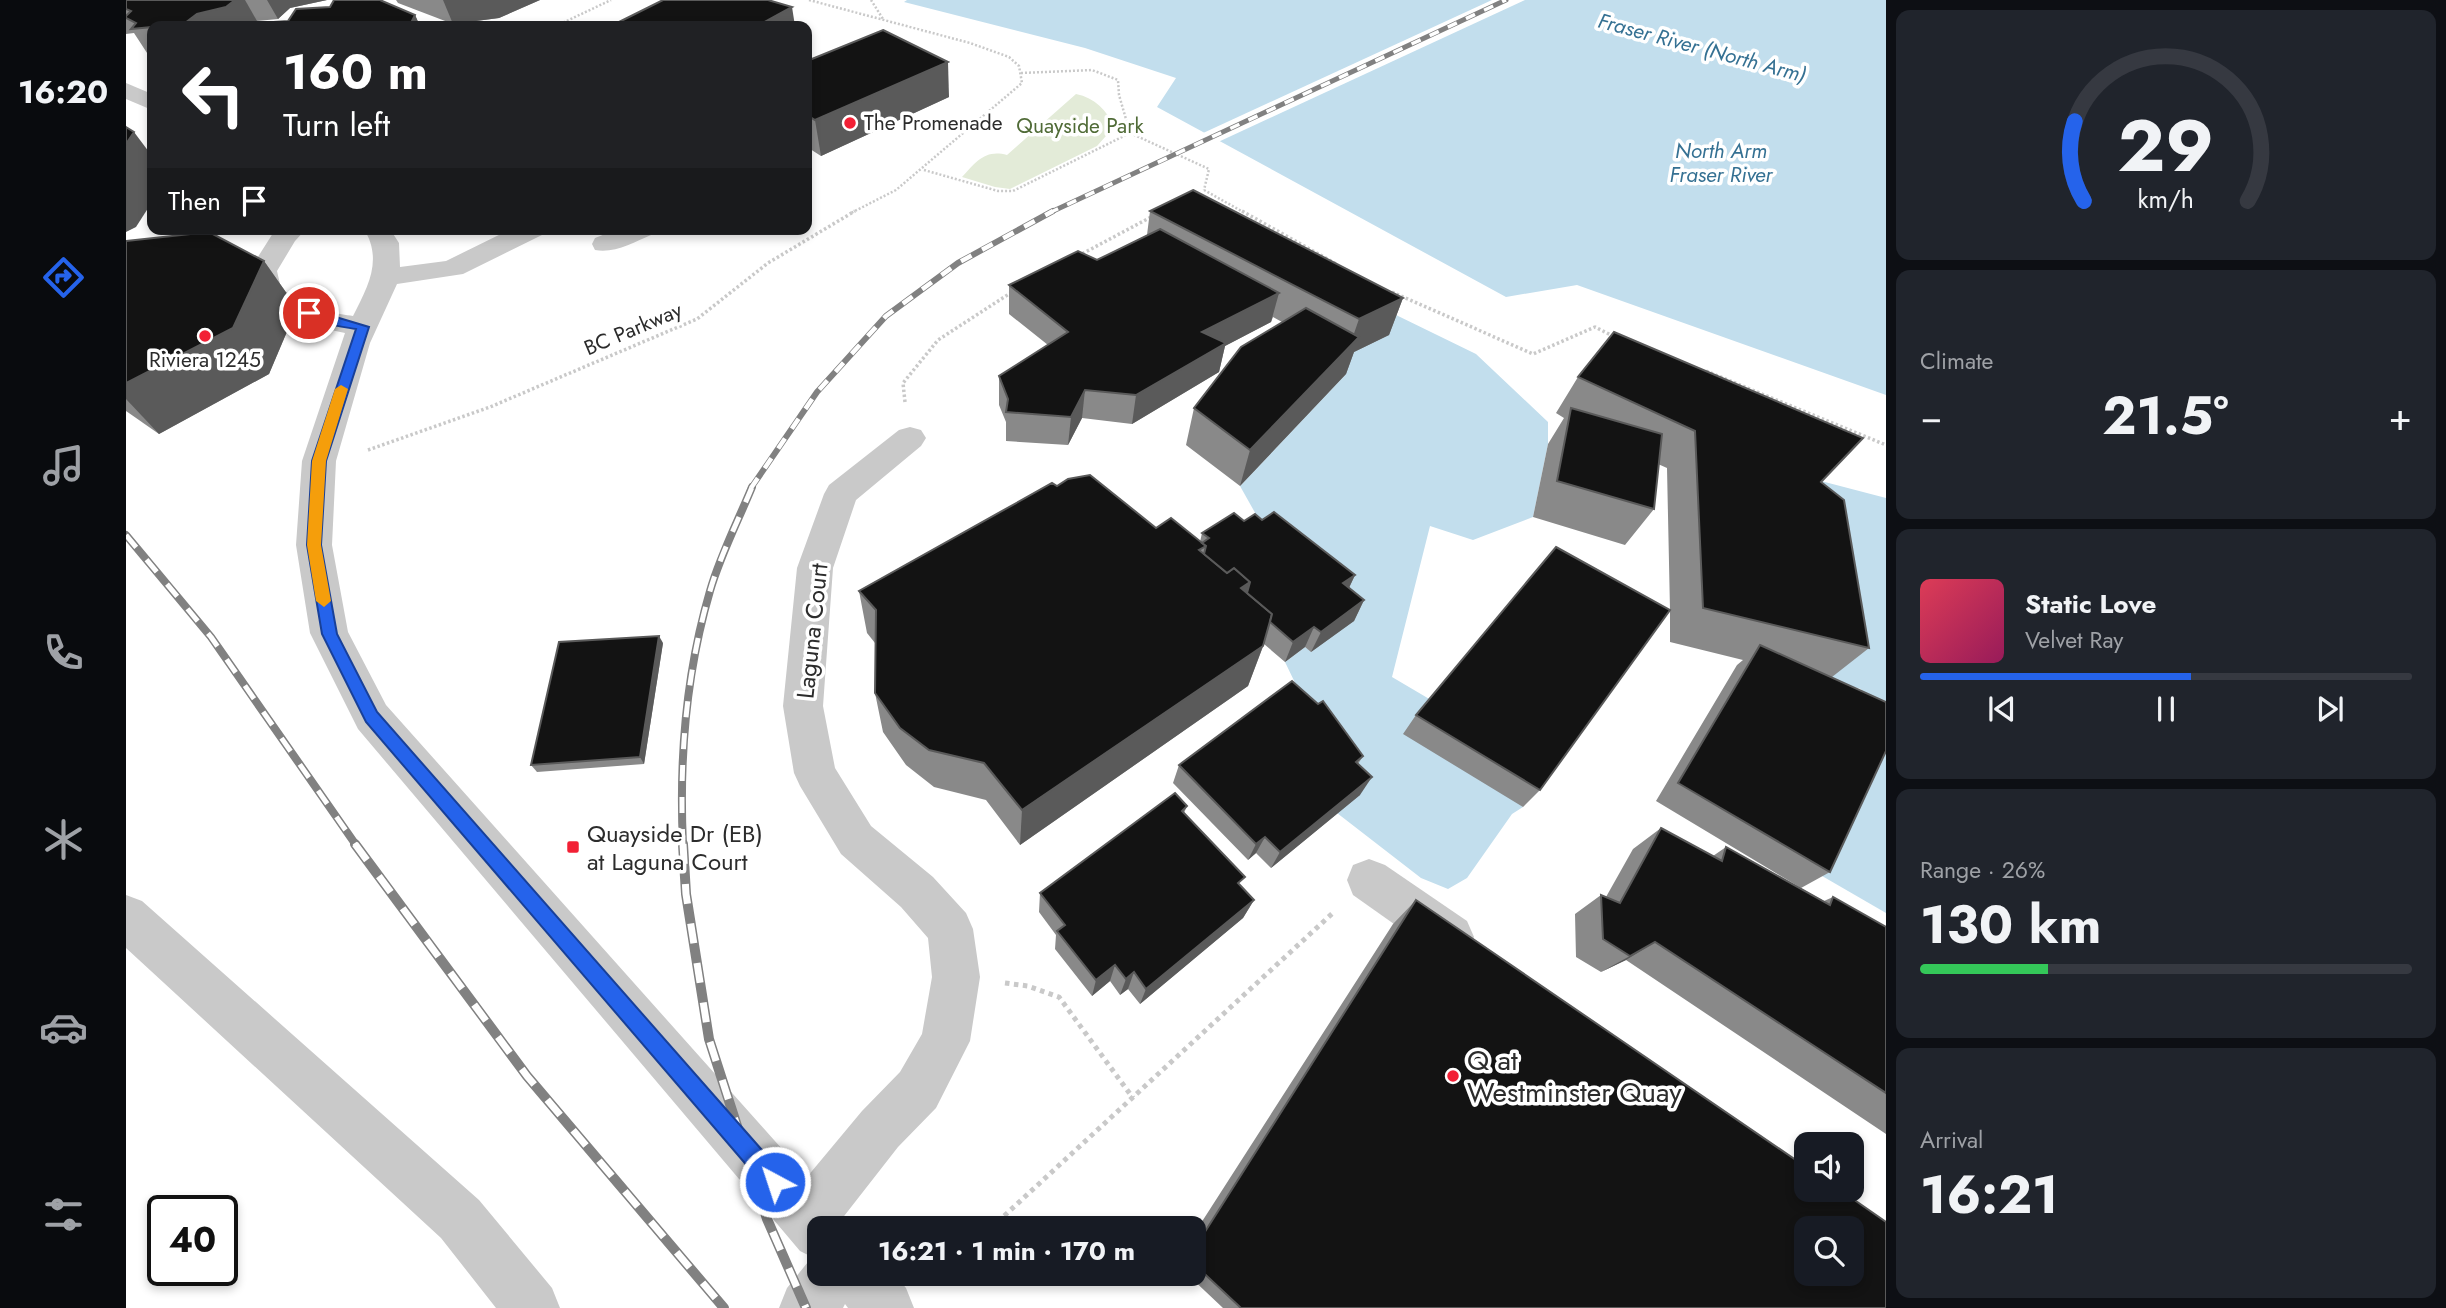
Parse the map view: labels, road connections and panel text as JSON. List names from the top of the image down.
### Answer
{
  "streets": {
    "street": ["Laguna Court"],
    "path": ["BC Parkway"]
  },
  "water": ["Fraser River (North Arm)", "North Arm Fraser River"],
  "parks": ["Quayside Park"],
  "places": {
    "other": ["The Promenade", "Riviera 1245", "Q at Westminster Quay"],
    "transit": ["Quayside Dr (EB) at Laguna Court"]
  },
  "page": {
    "tabs": "16:20",
    "turn": ["160 m", "Turn left"],
    "then": "Then",
    "tile": [
      "Climate",
      ["Range · 26%", "130 km"],
      ["Arrival", "16:21"]
    ],
    "heat": ["−", "21.5°", "+"],
    "song": ["Static Love", "Velvet Ray"],
    "limit": "40",
    "trip": "16:21 · 1 min · 170 m",
    "gauge": ["29", "km/h"]
  }
}
